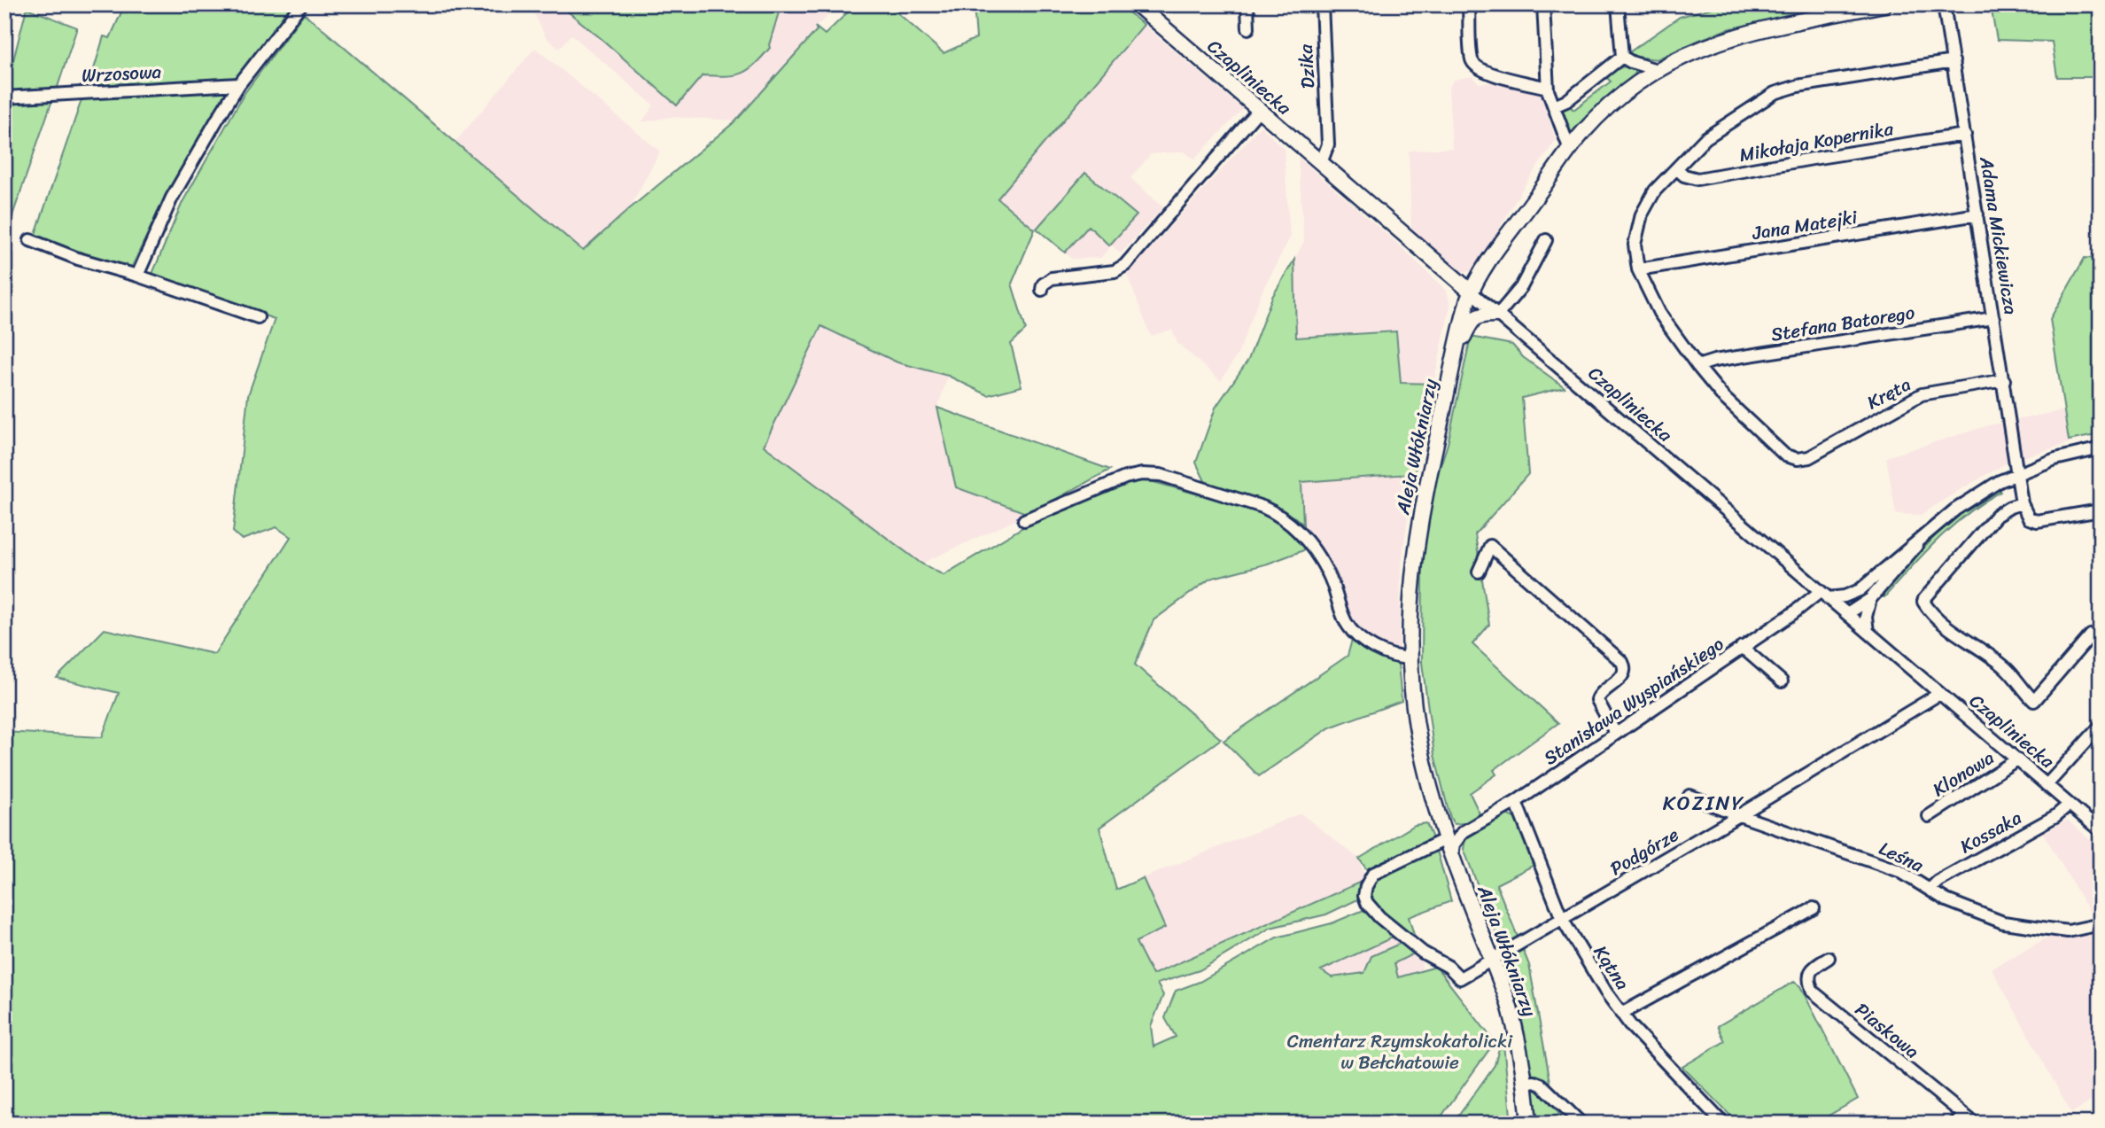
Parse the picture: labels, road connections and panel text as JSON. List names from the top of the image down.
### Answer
{
  "streets": {
    "main road": ["Czapliniecka", "Aleja Włókniarzy"],
    "street": [
      "Dzika",
      "Wrzosowa",
      "Mikołaja Kopernika",
      "Jana Matejki",
      "Adama Mickiewicza",
      "Stefana Batorego",
      "Kręta",
      "Stanisława Wyspiańskiego",
      "Klonowa",
      "Kossaka",
      "Podgórze",
      "Leśna",
      "Kątna",
      "Piaskowa"
    ]
  },
  "crossings": [
    ["Dzika", "Czapliniecka"],
    ["Czapliniecka", "Aleja Włókniarzy"],
    ["Czapliniecka", "Stanisława Wyspiańskiego"],
    ["Czapliniecka", "Klonowa"],
    ["Czapliniecka", "Kossaka"],
    ["Czapliniecka", "Podgórze"],
    ["Mikołaja Kopernika", "Adama Mickiewicza"],
    ["Jana Matejki", "Adama Mickiewicza"],
    ["Adama Mickiewicza", "Stefana Batorego"],
    ["Adama Mickiewicza", "Kręta"],
    ["Stefana Batorego", "Kręta"],
    ["Aleja Włókniarzy", "Podgórze"],
    ["Stanisława Wyspiańskiego", "Kątna"],
    ["Kossaka", "Leśna"],
    ["Podgórze", "Leśna"],
    ["Podgórze", "Kątna"]
  ],
  "districts": ["KOZINY"],
  "parks": ["Cmentarz Rzymskokatolicki w Bełchatowie"]
}
